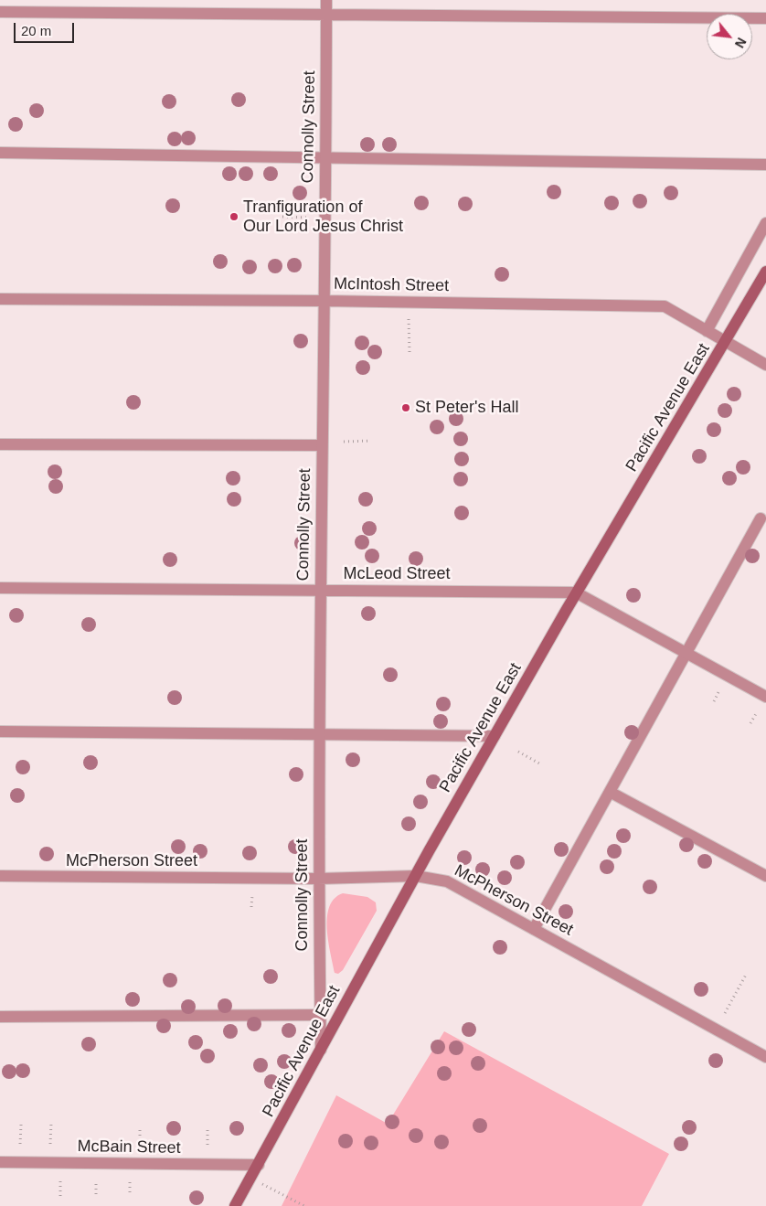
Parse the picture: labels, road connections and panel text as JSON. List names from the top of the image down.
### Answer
{
  "streets": {
    "street": [
      "Connolly Street",
      "McIntosh Street",
      "Pacific Avenue East",
      "McLeod Street",
      "McPherson Street",
      "McBain Street"
    ]
  },
  "crossings": [
    ["Connolly Street", "McIntosh Street"],
    ["Connolly Street", "Pacific Avenue East"],
    ["Connolly Street", "McLeod Street"],
    ["Connolly Street", "McPherson Street"],
    ["McIntosh Street", "Pacific Avenue East"],
    ["Pacific Avenue East", "McLeod Street"],
    ["Pacific Avenue East", "McPherson Street"],
    ["Pacific Avenue East", "McBain Street"]
  ],
  "places": ["Tranfiguration of Our Lord Jesus Christ", "St Peter's Hall"],
  "scale_bar": "20 m",
  "north": "bottom right"
}
